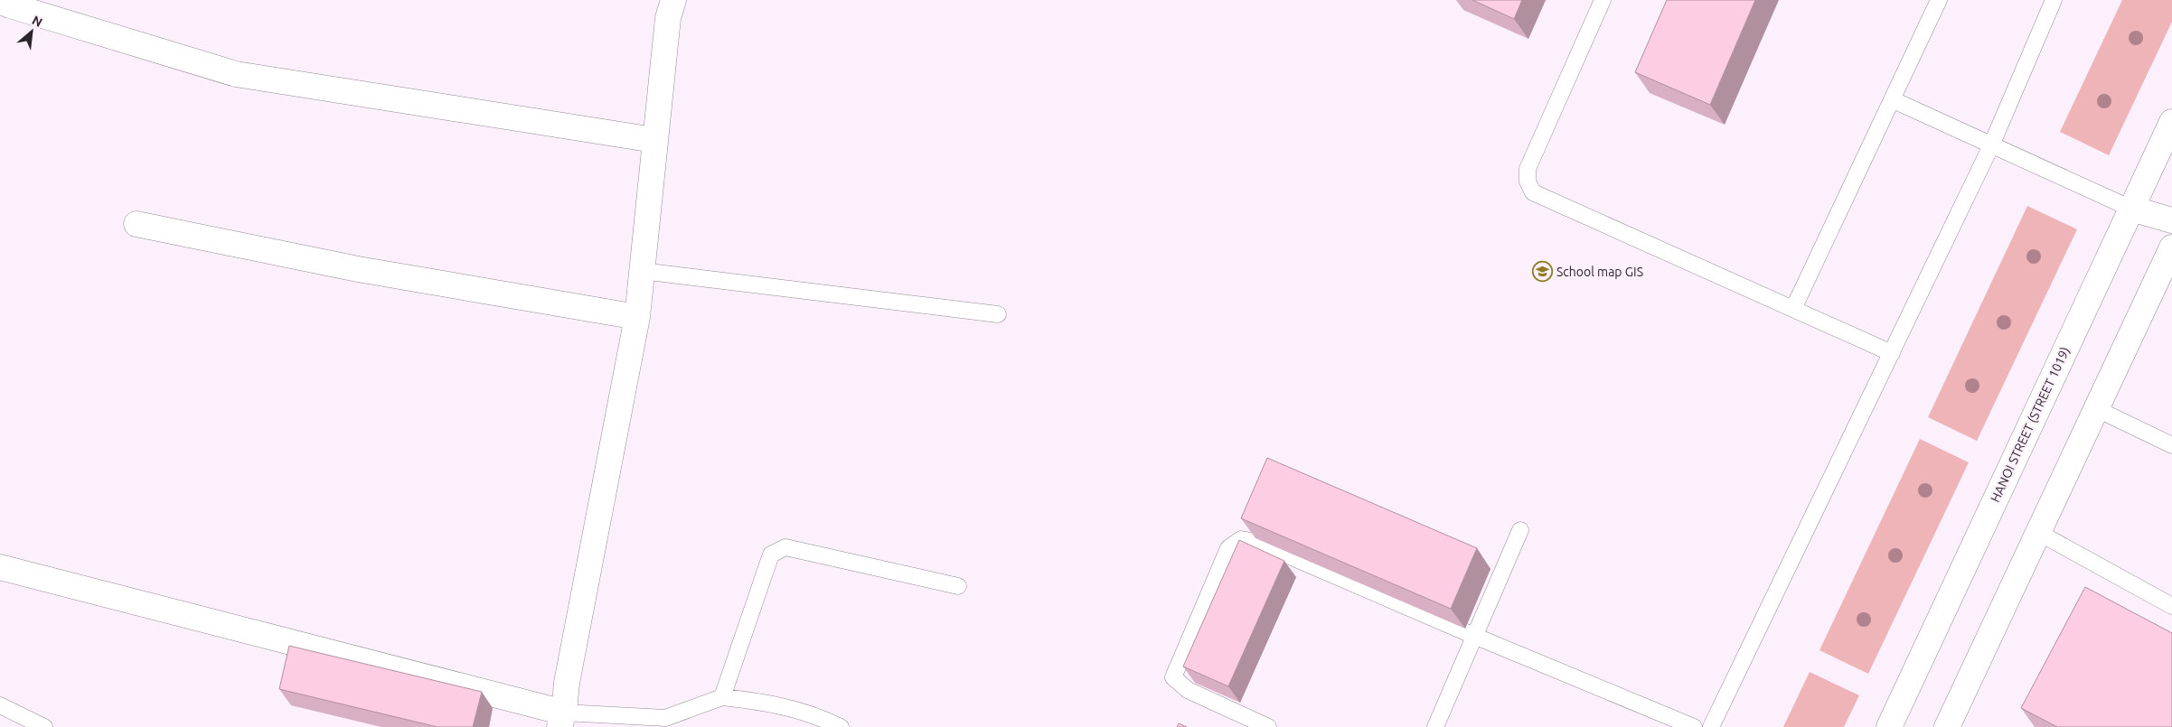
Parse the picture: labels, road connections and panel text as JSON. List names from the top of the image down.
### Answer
{
  "streets": {
    "street": ["HANOI STREET (STREET 1019)"]
  },
  "places": {
    "school or university": ["School map GIS"]
  },
  "north": "top right"
}
